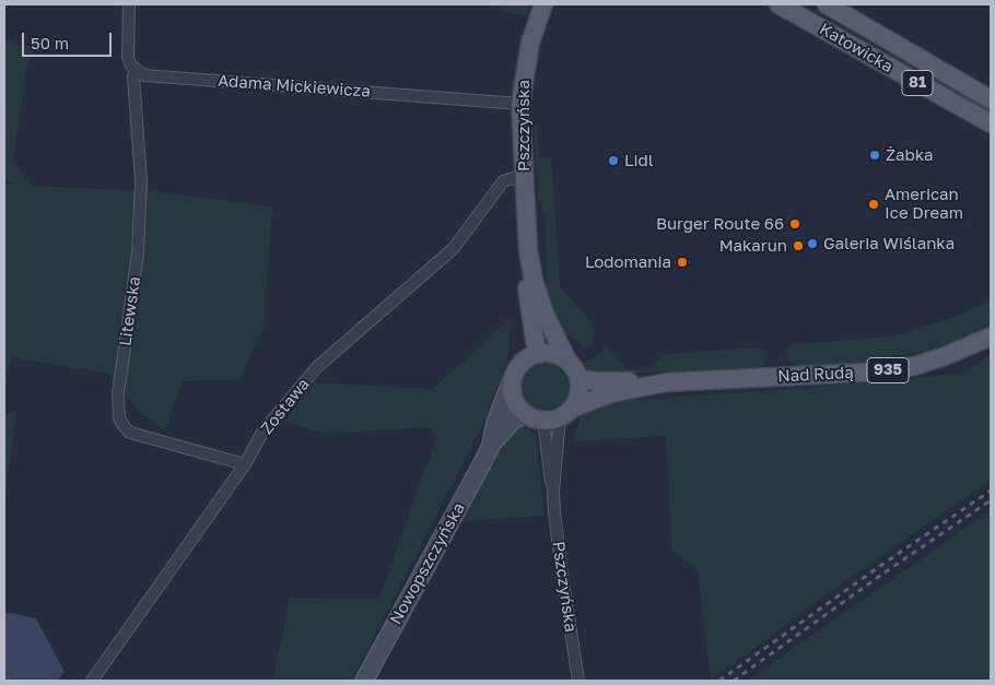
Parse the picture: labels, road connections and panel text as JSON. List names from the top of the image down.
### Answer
{
  "streets": {
    "main road": [
      "Katowicka",
      "81",
      "Pszczyńska",
      "935",
      "Nad Rudą",
      "Nowopszczyńska"
    ],
    "street": ["Adama Mickiewicza", "Litewska", "Zostawa"]
  },
  "crossings": [
    ["Adama Mickiewicza", "Pszczyńska"],
    ["Adama Mickiewicza", "Litewska"],
    ["Pszczyńska", "Nad Rudą"],
    ["Pszczyńska", "Zostawa"],
    ["Pszczyńska", "Nowopszczyńska"],
    ["Litewska", "Zostawa"],
    ["Nad Rudą", "Nowopszczyńska"]
  ],
  "places": [
    "Żabka",
    "Lidl",
    "American Ice Dream",
    "Burger Route 66",
    "Galeria Wiślanka",
    "Makarun",
    "Lodomania"
  ],
  "scale_bar": "50 m"
}
